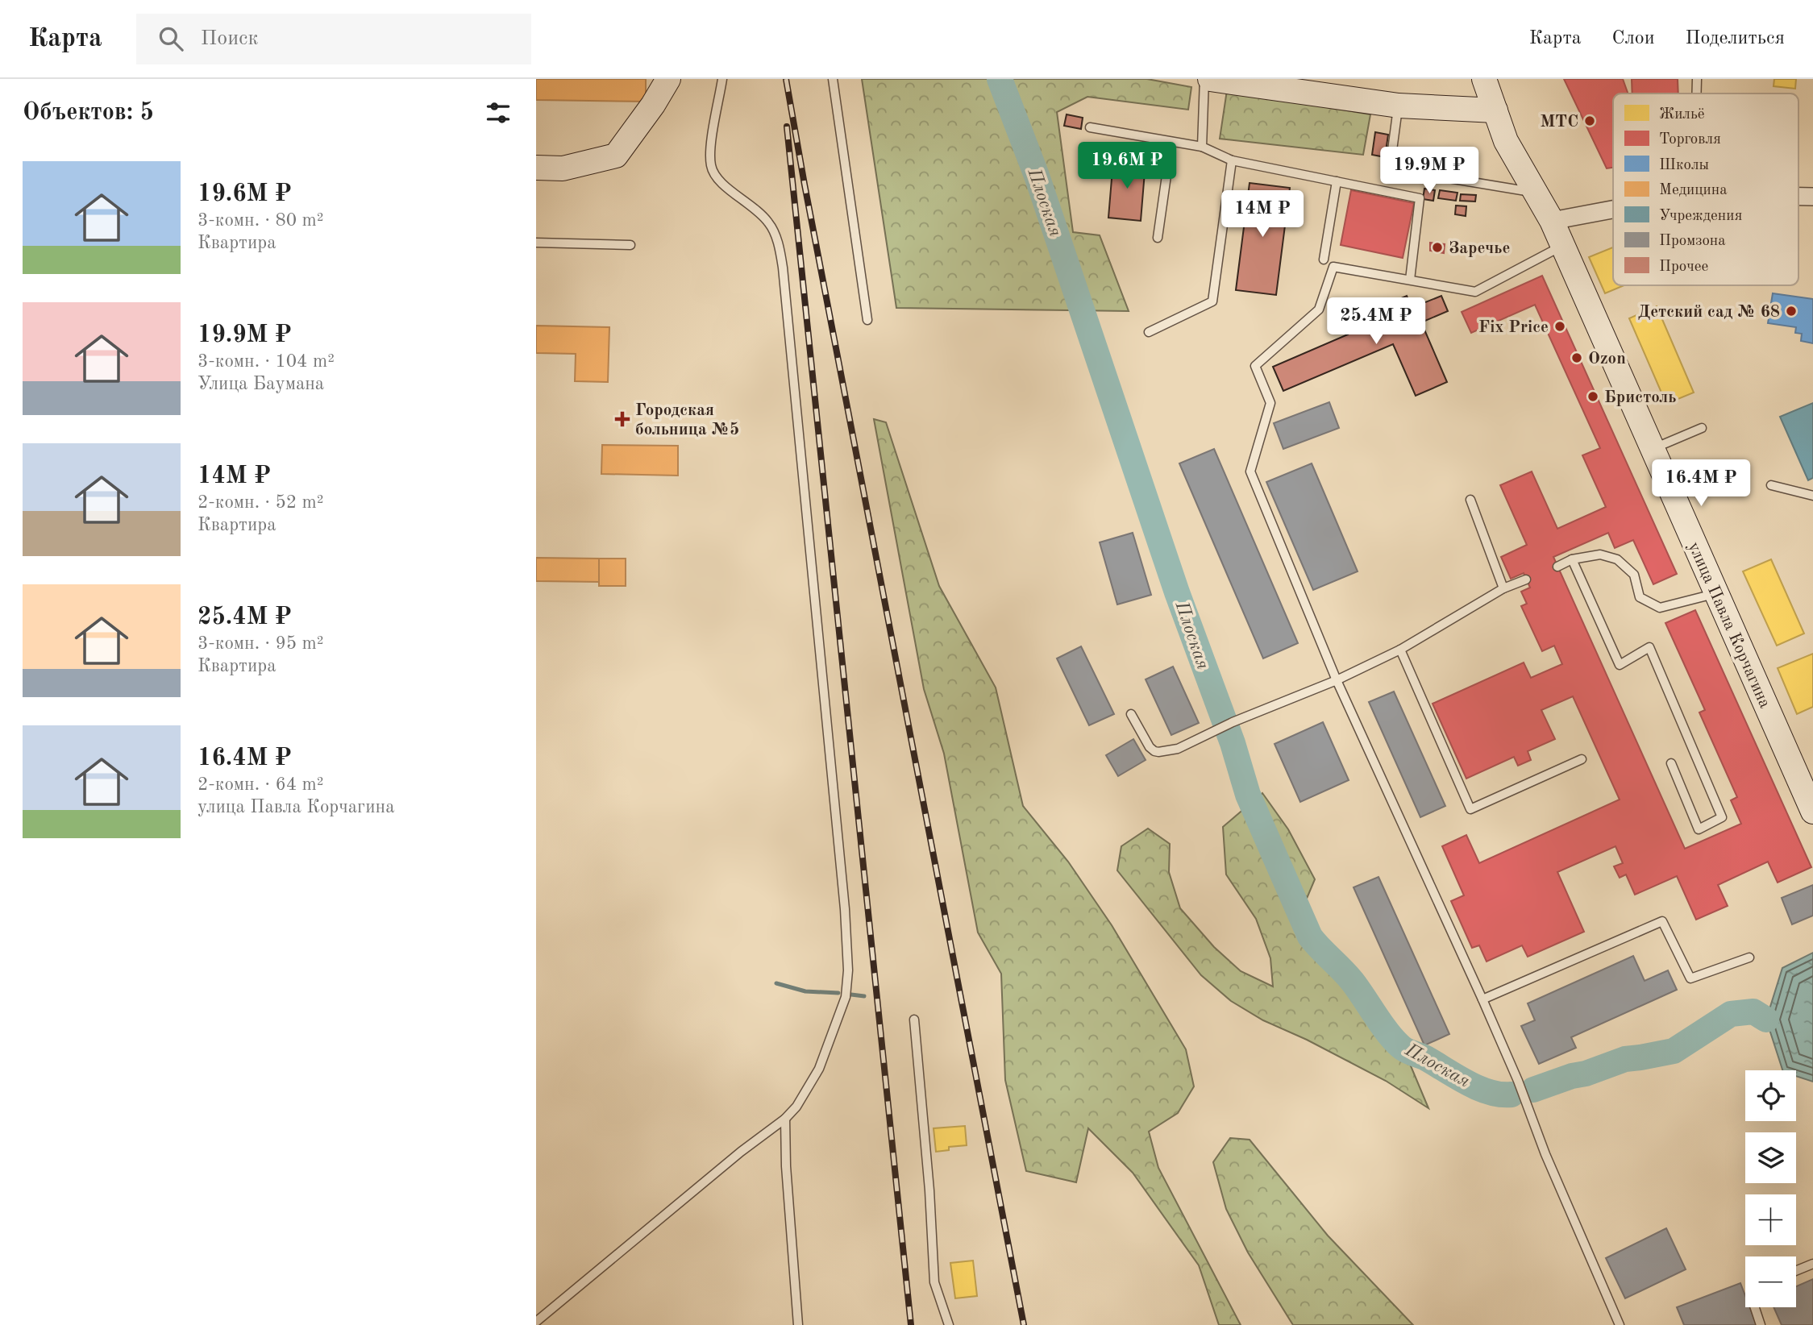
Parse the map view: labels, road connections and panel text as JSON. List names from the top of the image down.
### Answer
{
  "streets": {
    "main road": ["улица Павла Корчагина"]
  },
  "water": ["Плоская"],
  "places": {
    "other": [
      "МТС",
      "Заречье",
      "Детский сад № 68",
      "Fix Price",
      "Ozon",
      "Бристоль"
    ],
    "health": ["Городская больница №5"]
  },
  "legend": [
    "Жильё",
    "Торговля",
    "Школы",
    "Медицина",
    "Учреждения",
    "Промзона",
    "Прочее"
  ],
  "page": {
    "header": "Карта",
    "search": "Поиск",
    "nav": ["Карта", "Слои", "Поделиться"],
    "heading": "Объектов: 5",
    "price": [
      "19.6M ₽",
      "19.9M ₽",
      "14M ₽",
      "25.4M ₽",
      "16.4M ₽"
    ],
    "list": [
      {
        "name": "19.6M ₽",
        "note": "3-комн. · 80 m² · Квартира"
      },
      {
        "name": "19.9M ₽",
        "note": "3-комн. · 104 m² · Улица Баумана"
      },
      {
        "name": "14M ₽",
        "note": "2-комн. · 52 m² · Квартира"
      },
      {
        "name": "25.4M ₽",
        "note": "3-комн. · 95 m² · Квартира"
      },
      {
        "name": "16.4M ₽",
        "note": "2-комн. · 64 m² · улица Павла Корчагина"
      }
    ],
    "map_buttons": ["+", "−"]
  }
}
